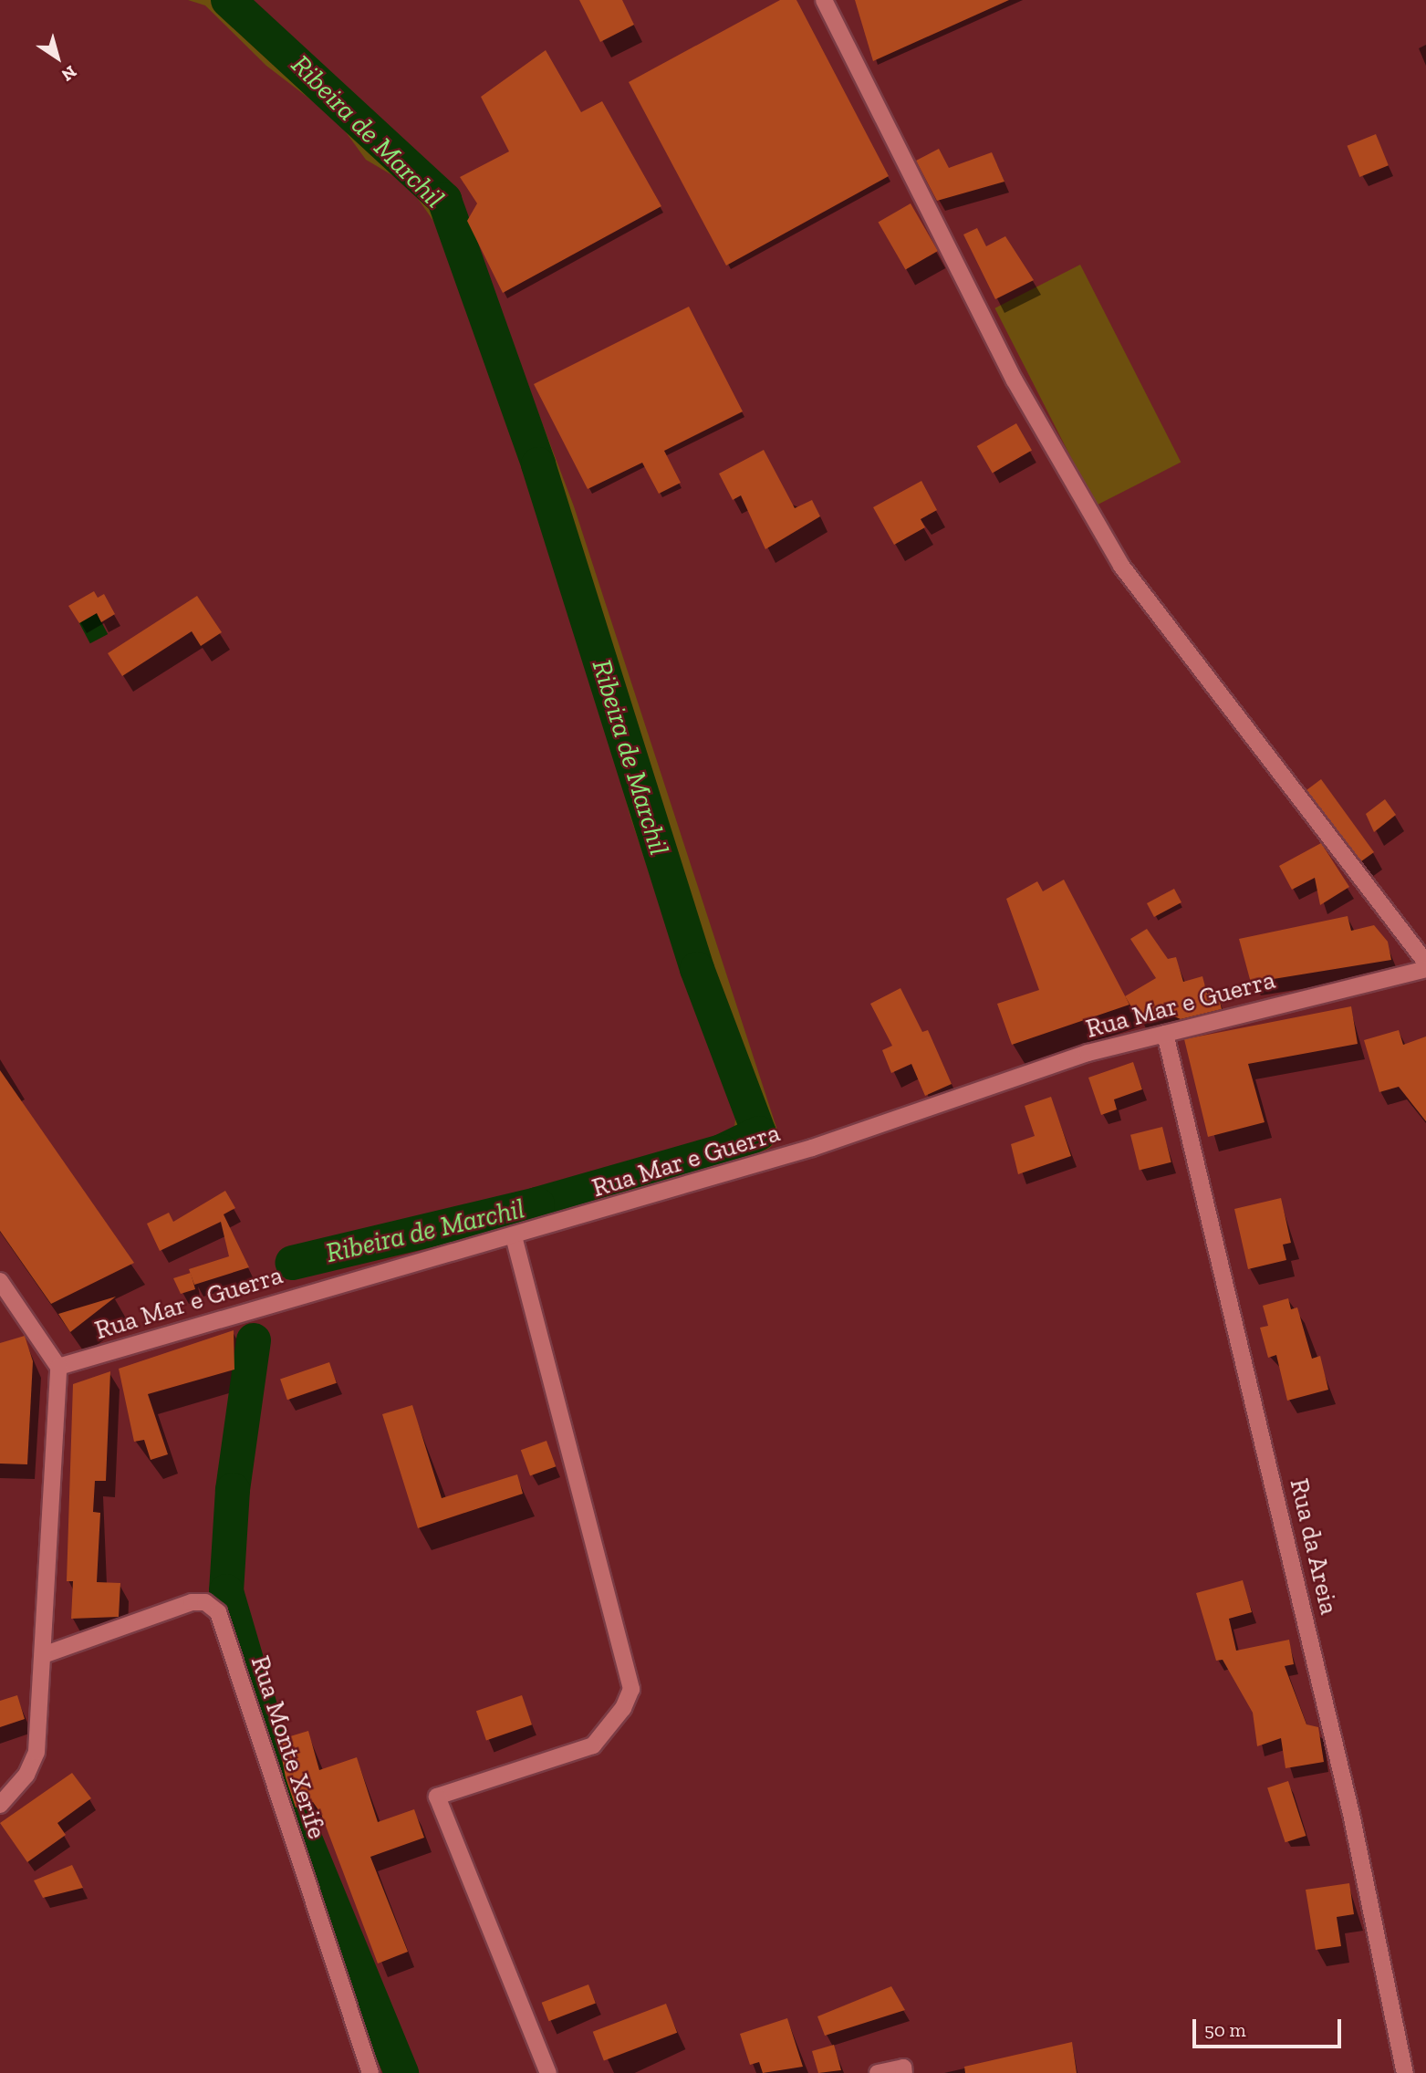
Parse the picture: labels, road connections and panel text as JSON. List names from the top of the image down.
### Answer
{
  "streets": {
    "street": ["Rua Mar e Guerra", "Rua da Areia", "Rua Monte Xerife"]
  },
  "crossings": [
    ["Rua Mar e Guerra", "Rua da Areia"]
  ],
  "water": ["Ribeira de Marchil"],
  "scale_bar": "50 m",
  "north": "bottom right"
}
